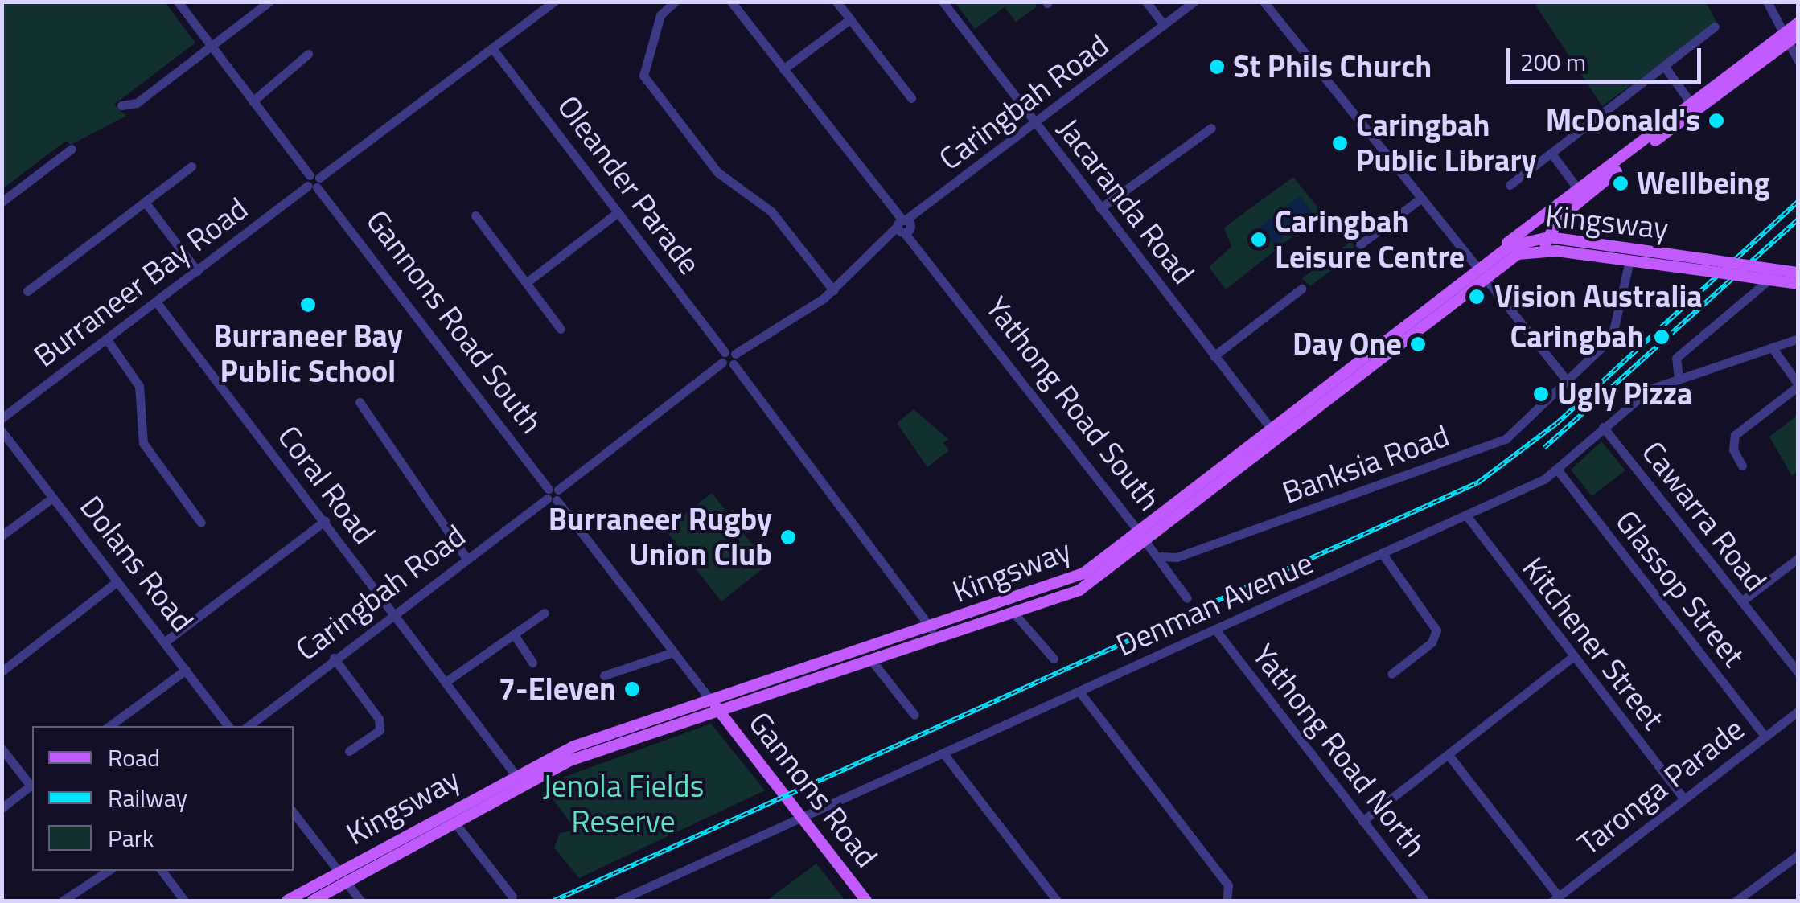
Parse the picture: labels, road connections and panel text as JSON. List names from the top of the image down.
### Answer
{
  "streets": {
    "main road": ["Kingsway", "Gannons Road South", "Gannons Road"],
    "street": [
      "Caringbah Road",
      "Oleander Parade",
      "Jacaranda Road",
      "Burraneer Bay Road",
      "Yathong Road South",
      "Banksia Road",
      "Coral Road",
      "Cawarra Road",
      "Dolans Road",
      "Glassop Street",
      "Denman Avenue",
      "Kitchener Street",
      "Yathong Road North",
      "Taronga Parade"
    ]
  },
  "crossings": [
    ["Caringbah Road", "Oleander Parade"],
    ["Caringbah Road", "Jacaranda Road"],
    ["Caringbah Road", "Gannons Road South"],
    ["Caringbah Road", "Yathong Road South"],
    ["Caringbah Road", "Coral Road"],
    ["Oleander Parade", "Kingsway"],
    ["Oleander Parade", "Burraneer Bay Road"],
    ["Jacaranda Road", "Kingsway"],
    ["Kingsway", "Gannons Road South"],
    ["Kingsway", "Yathong Road South"],
    ["Kingsway", "Banksia Road"],
    ["Kingsway", "Coral Road"],
    ["Kingsway", "Gannons Road"],
    ["Burraneer Bay Road", "Gannons Road South"],
    ["Burraneer Bay Road", "Coral Road"],
    ["Gannons Road South", "Gannons Road"],
    ["Yathong Road South", "Banksia Road"],
    ["Cawarra Road", "Denman Avenue"],
    ["Glassop Street", "Denman Avenue"],
    ["Glassop Street", "Taronga Parade"],
    ["Denman Avenue", "Kitchener Street"],
    ["Denman Avenue", "Yathong Road North"],
    ["Denman Avenue", "Gannons Road"],
    ["Kitchener Street", "Taronga Parade"]
  ],
  "parks": ["Jenola Fields Reserve"],
  "places": [
    "St Phils Church",
    "McDonald's",
    "Caringbah Public Library",
    "Wellbeing",
    "Caringbah Leisure Centre",
    "Vision Australia",
    "Burraneer Bay Public School",
    "Caringbah",
    "Day One",
    "Ugly Pizza",
    "Burraneer Rugby Union Club",
    "7-Eleven"
  ],
  "legend": ["Road", "Railway", "Park"],
  "scale_bar": "200 m"
}
